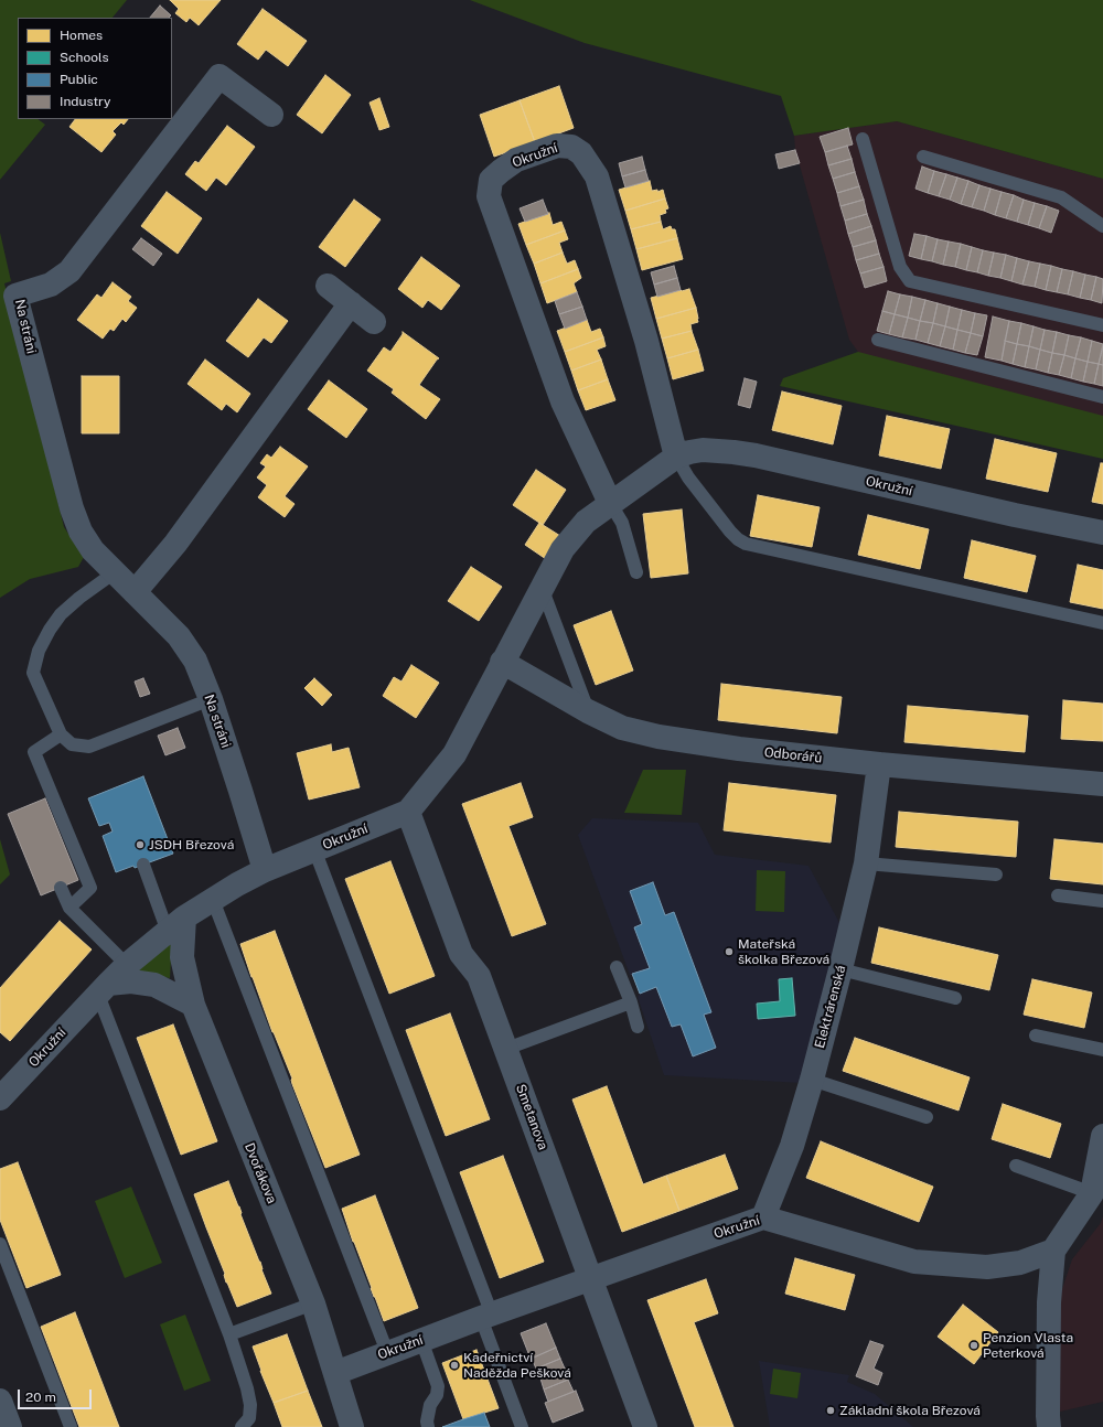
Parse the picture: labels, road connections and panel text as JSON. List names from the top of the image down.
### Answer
{
  "streets": {
    "street": [
      "Okružní",
      "Na stráni",
      "Odborářů",
      "Elektrárenská",
      "Smetanova",
      "Dvořákova"
    ]
  },
  "crossings": [
    ["Okružní", "Na stráni"],
    ["Okružní", "Odborářů"],
    ["Okružní", "Elektrárenská"],
    ["Okružní", "Smetanova"],
    ["Okružní", "Dvořákova"],
    ["Odborářů", "Elektrárenská"]
  ],
  "places": [
    "JSDH Březová",
    "Mateřská školka Březová",
    "Penzion Vlasta Peterková",
    "Kadeřnictví Naděžda Pešková",
    "Základní škola Březová"
  ],
  "legend": [
    "Homes",
    "Schools",
    "Public",
    "Industry"
  ],
  "scale_bar": "20 m"
}
